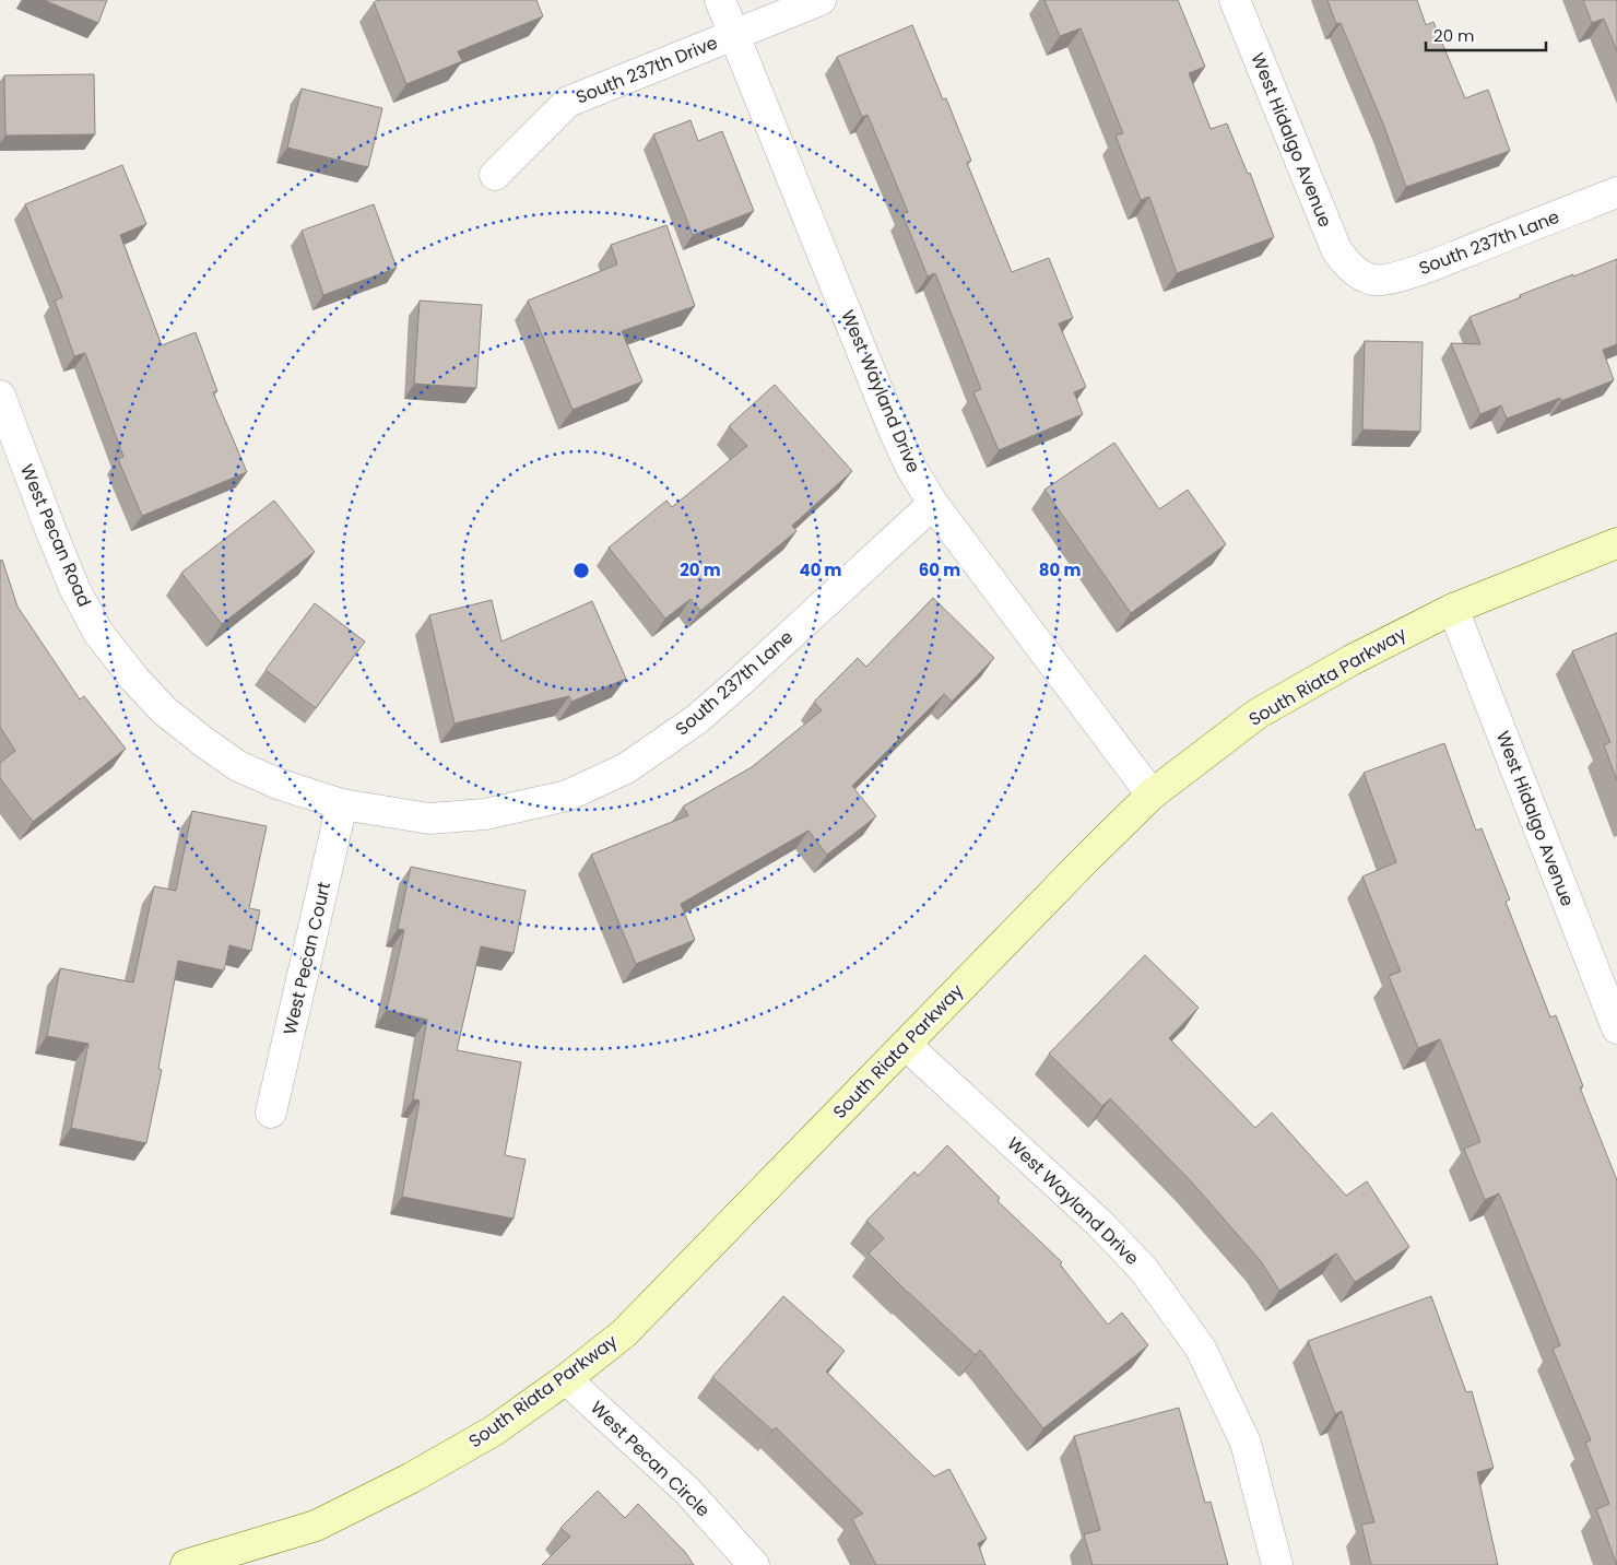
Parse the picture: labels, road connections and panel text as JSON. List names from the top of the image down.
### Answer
{
  "streets": {
    "street": [
      "South 237th Drive",
      "West Hidalgo Avenue",
      "South 237th Lane",
      "West Wayland Drive",
      "West Pecan Road",
      "South Riata Parkway",
      "West Pecan Court",
      "West Pecan Circle"
    ]
  },
  "crossings": [
    ["South 237th Drive", "West Wayland Drive"],
    ["West Hidalgo Avenue", "South 237th Lane"],
    ["West Hidalgo Avenue", "South Riata Parkway"],
    ["South 237th Lane", "West Wayland Drive"],
    ["South 237th Lane", "West Pecan Road"],
    ["South 237th Lane", "West Pecan Court"],
    ["West Wayland Drive", "South Riata Parkway"],
    ["West Pecan Road", "West Pecan Court"],
    ["South Riata Parkway", "West Pecan Circle"]
  ],
  "scale_bar": "20 m",
  "rings": [
    "20 m",
    "40 m",
    "60 m",
    "80 m"
  ]
}
